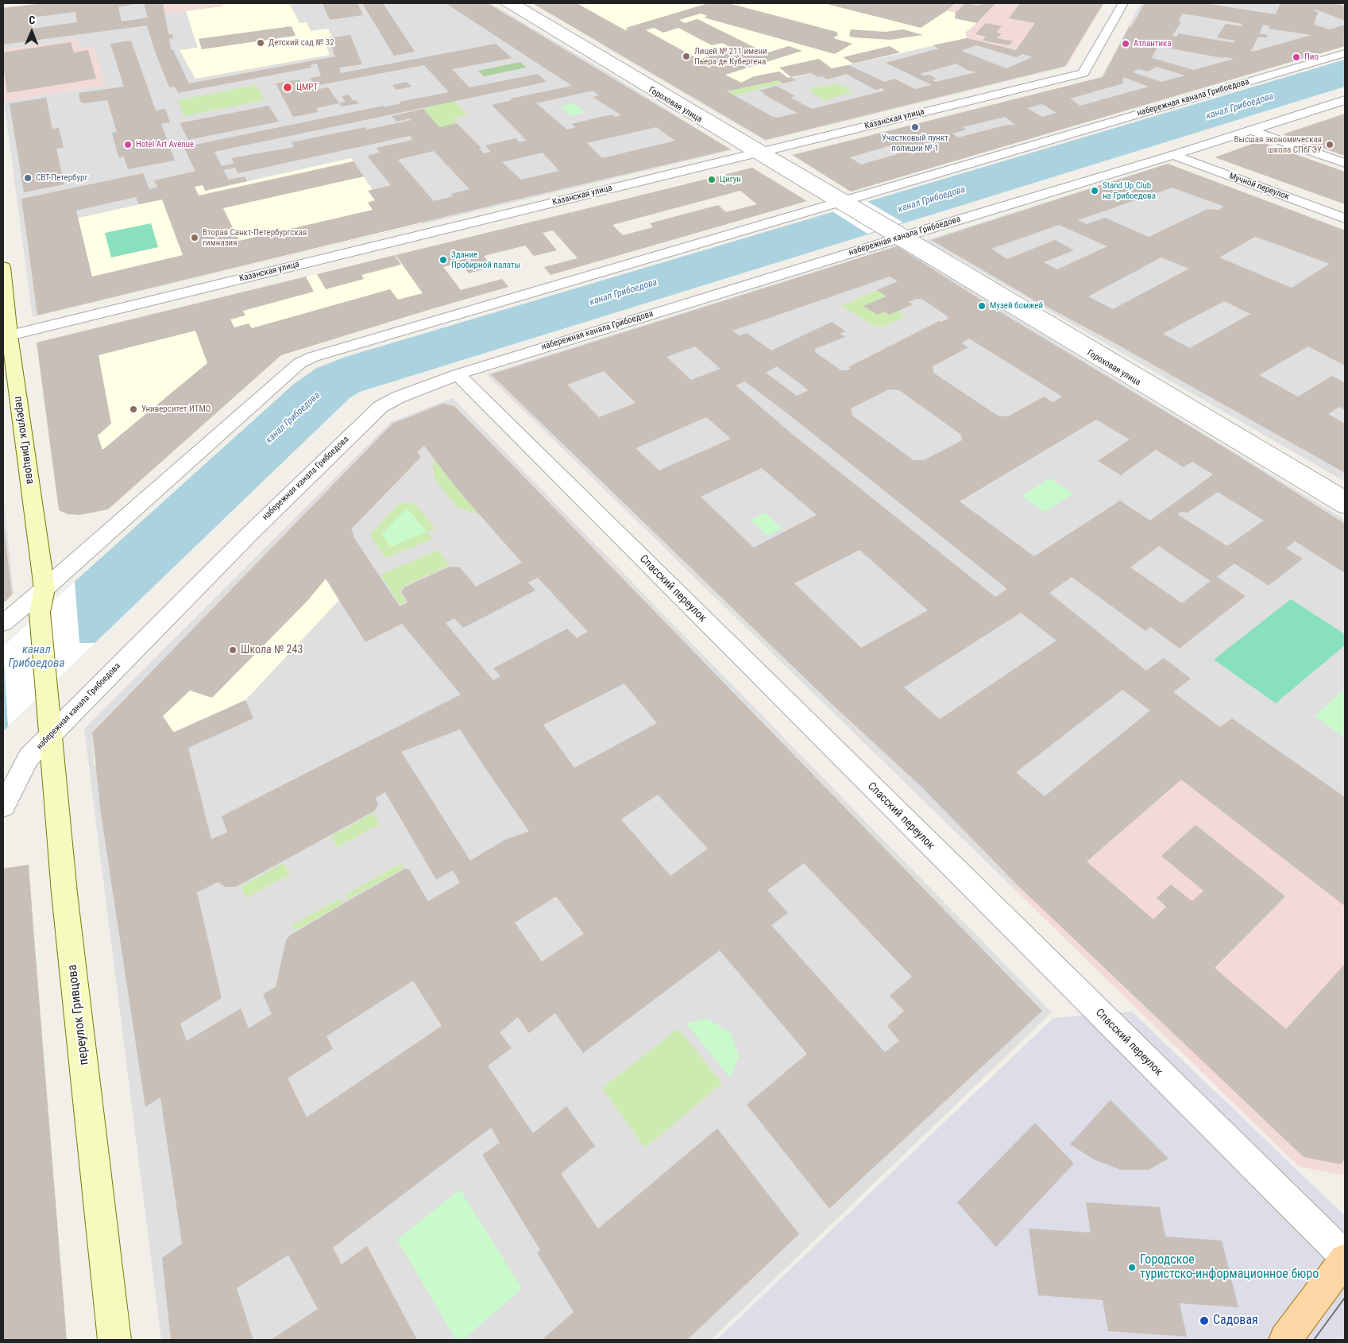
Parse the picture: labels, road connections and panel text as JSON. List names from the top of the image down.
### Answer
{
  "streets": {
    "main road": ["переулок Гривцова"],
    "street": [
      "набережная канала Грибоедова",
      "Гороховая улица",
      "Казанская улица",
      "Мучной переулок",
      "Спасский переулок"
    ]
  },
  "crossings": [
    ["набережная канала Грибоедова", "Гороховая улица"],
    ["набережная канала Грибоедова", "Мучной переулок"],
    ["набережная канала Грибоедова", "переулок Гривцова"],
    ["набережная канала Грибоедова", "Спасский переулок"],
    ["Гороховая улица", "Казанская улица"],
    ["Казанская улица", "переулок Гривцова"]
  ],
  "water": ["канал Грибоедова"],
  "places": [
    "Детский сад № 32",
    "Атлантика",
    "Лицей № 211 имени Пьера де Кубертена",
    "Пио",
    "ЦМРТ",
    "Участковый пункт полиции № 1",
    "Hotel Art Avenue",
    "Высшая экономическая школа СПбГЭУ",
    "СВТ-Петербург",
    "Цигун",
    "Stand Up Club на Грибоедова",
    "Вторая Санкт-Петербургская гимназия",
    "Здание Пробирной палаты",
    "Музей бомжей",
    "Университет ИТМО",
    "Школа № 243",
    "Городское туристско-информационное бюро",
    "Садовая"
  ],
  "north": "top"
}
